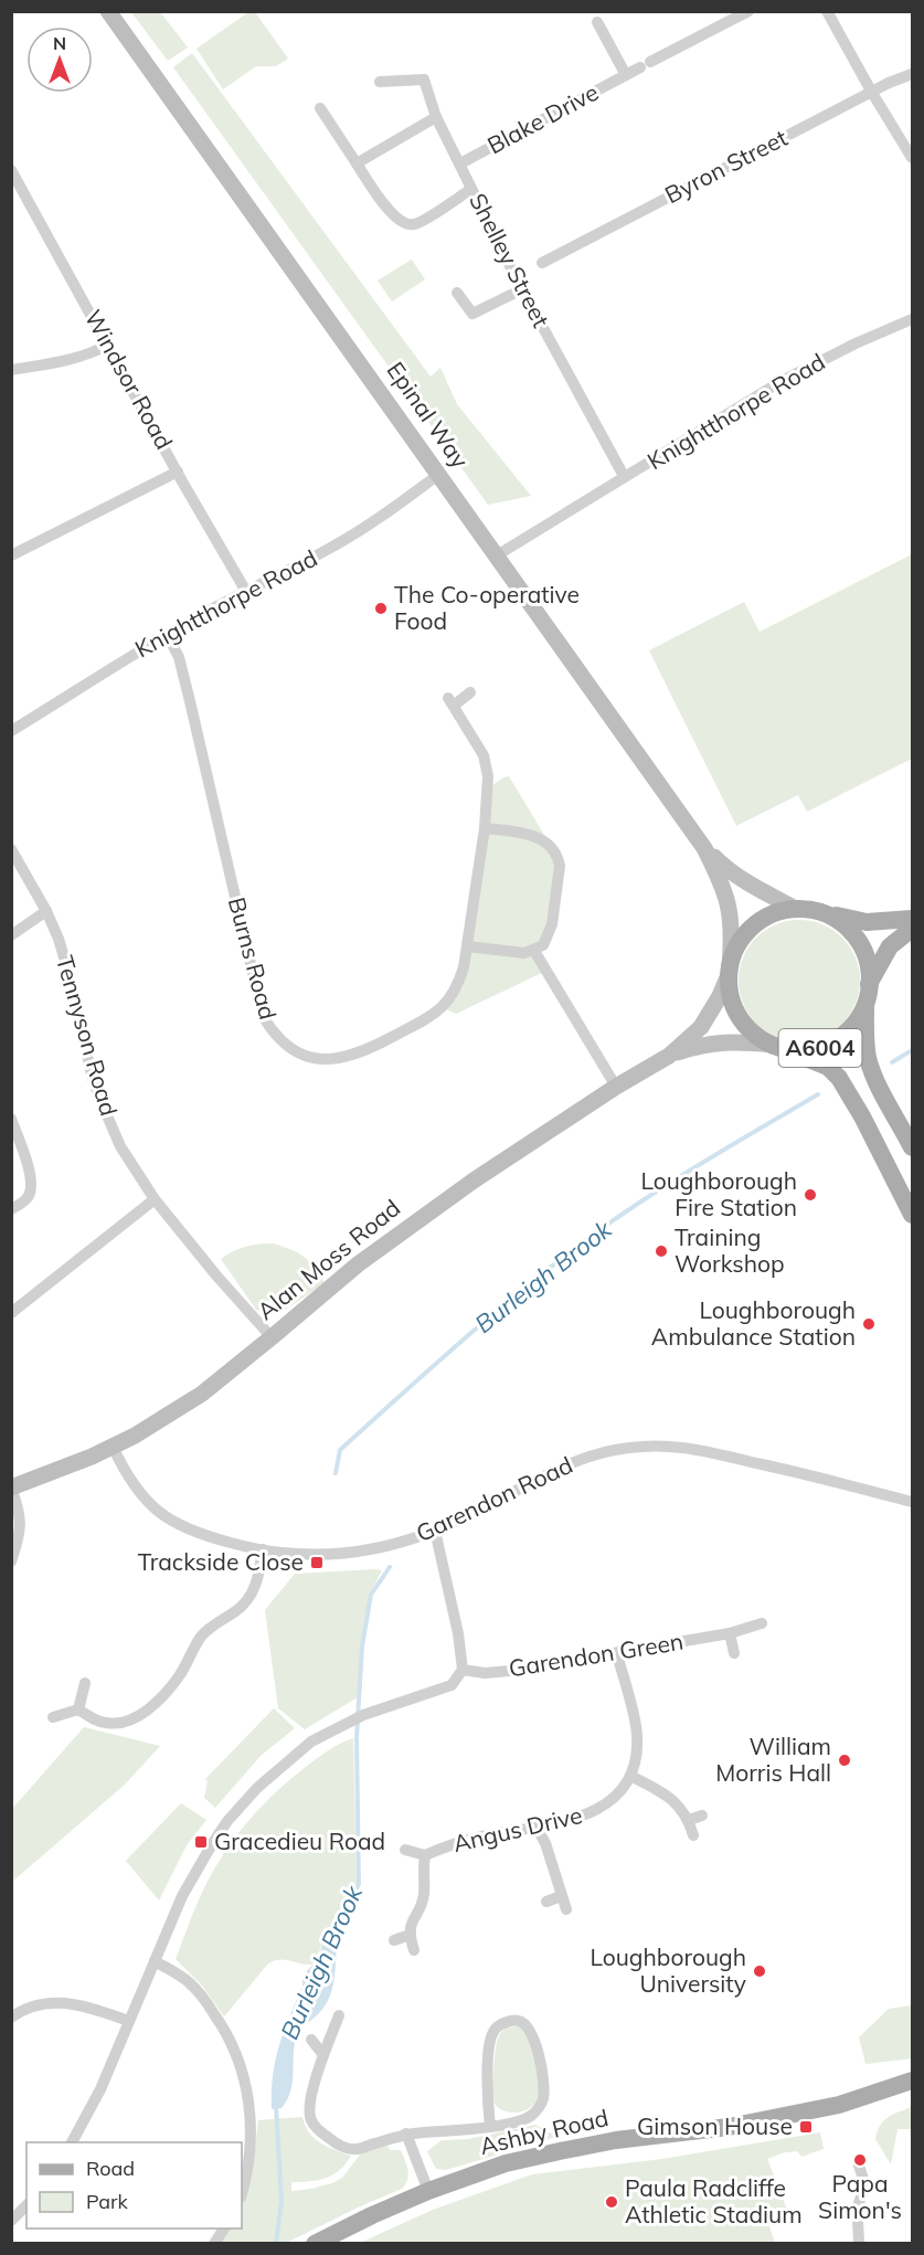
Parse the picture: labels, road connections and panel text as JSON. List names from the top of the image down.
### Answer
{
  "streets": {
    "main road": ["A6004", "Ashby Road"],
    "street": [
      "Blake Drive",
      "Byron Street",
      "Shelley Street",
      "Windsor Road",
      "Knightthorpe Road",
      "Epinal Way",
      "Burns Road",
      "Tennyson Road",
      "Alan Moss Road",
      "Garendon Road",
      "Garendon Green",
      "Angus Drive"
    ]
  },
  "crossings": [
    ["Blake Drive", "Shelley Street"],
    ["Shelley Street", "Knightthorpe Road"],
    ["Windsor Road", "Knightthorpe Road"],
    ["Knightthorpe Road", "Epinal Way"],
    ["Knightthorpe Road", "Burns Road"],
    ["Epinal Way", "A6004"],
    ["Epinal Way", "Alan Moss Road"],
    ["Tennyson Road", "Alan Moss Road"],
    ["A6004", "Alan Moss Road"],
    ["Alan Moss Road", "Garendon Road"],
    ["Garendon Green", "Angus Drive"]
  ],
  "water": ["Burleigh Brook"],
  "places": {
    "other": [
      "The Co-operative Food",
      "Loughborough Fire Station",
      "Training Workshop",
      "Loughborough Ambulance Station",
      "William Morris Hall",
      "Loughborough University",
      "Papa Simon's",
      "Paula Radcliffe Athletic Stadium"
    ],
    "transit": ["Trackside Close", "Gracedieu Road", "Gimson House"]
  },
  "legend": ["Road", "Park"],
  "north": "top"
}
